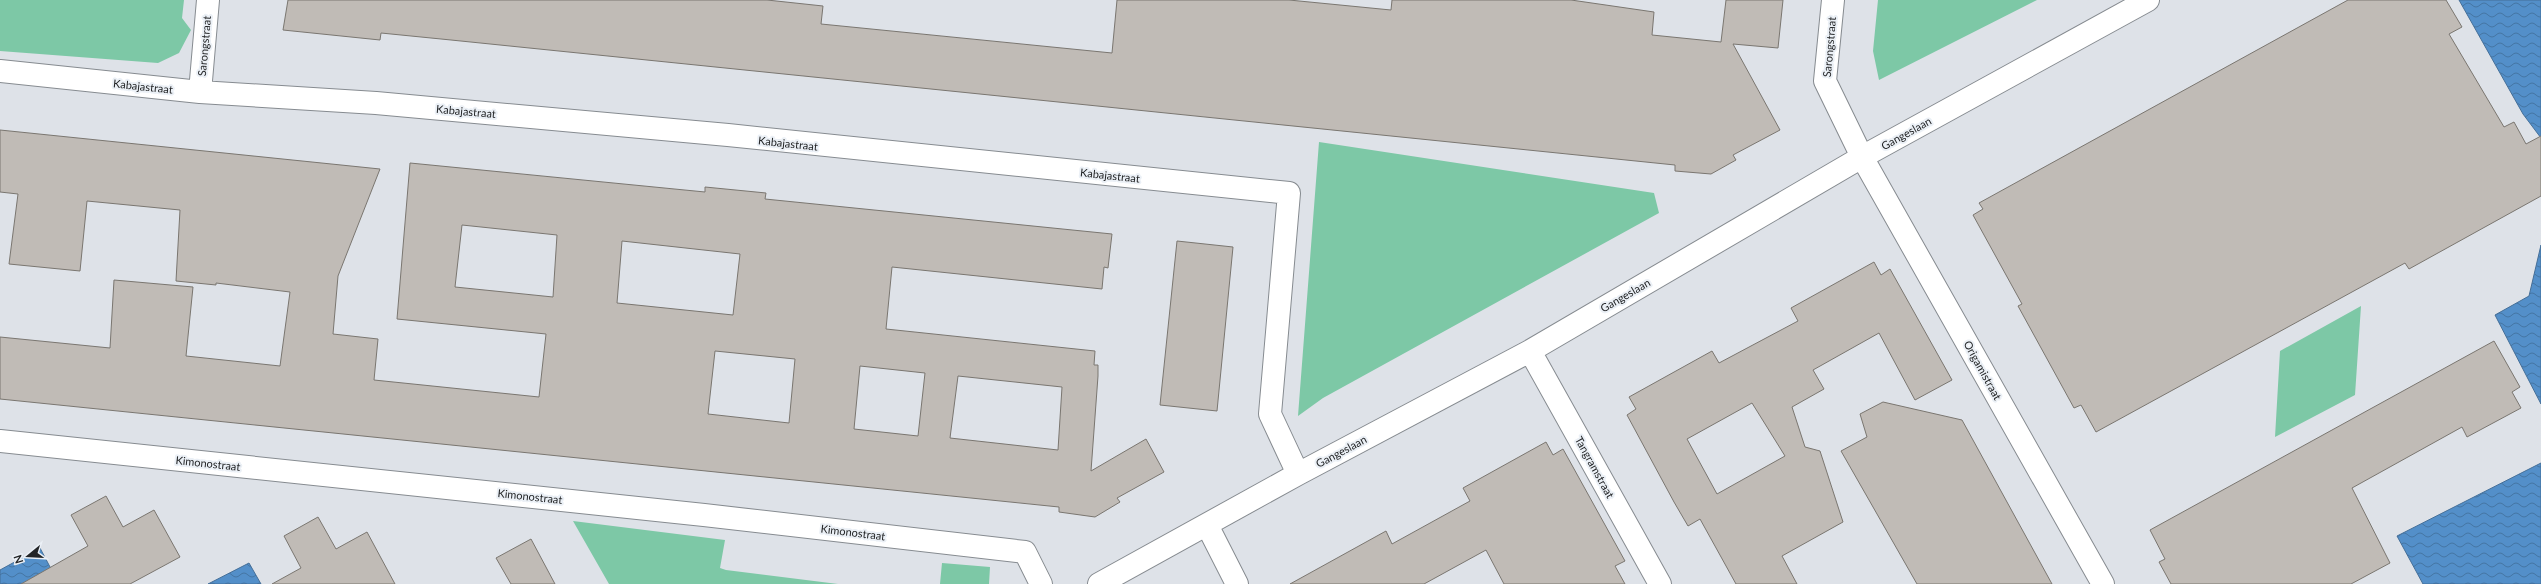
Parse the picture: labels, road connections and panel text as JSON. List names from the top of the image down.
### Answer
{
  "streets": {
    "street": [
      "Sarongstraat",
      "Kabajastraat",
      "Gangeslaan",
      "Origamistraat",
      "Kimonostraat",
      "Tangramstraat"
    ]
  },
  "crossings": [
    ["Sarongstraat", "Kabajastraat"],
    ["Sarongstraat", "Gangeslaan"],
    ["Sarongstraat", "Origamistraat"],
    ["Kabajastraat", "Gangeslaan"],
    ["Gangeslaan", "Origamistraat"],
    ["Gangeslaan", "Tangramstraat"]
  ],
  "north": "left"
}
